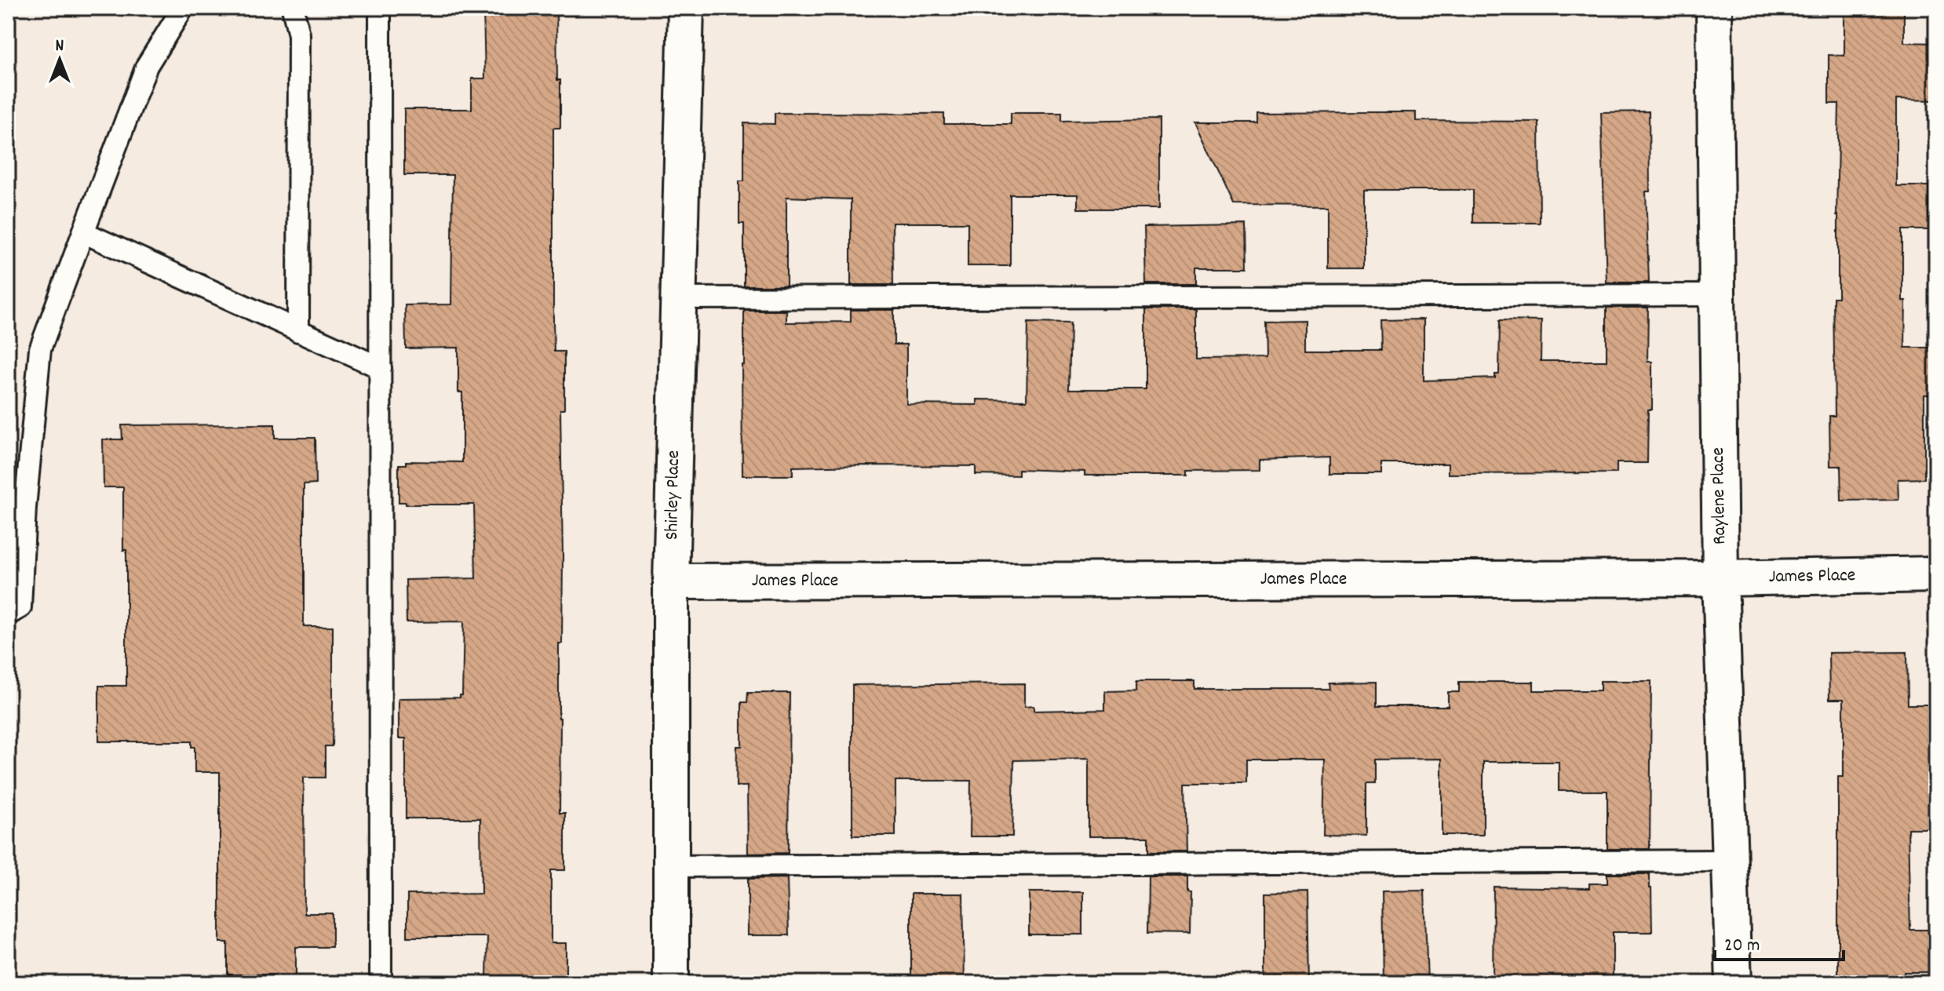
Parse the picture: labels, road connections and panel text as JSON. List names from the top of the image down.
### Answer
{
  "streets": {
    "street": ["Shirley Place", "Raylene Place", "James Place"]
  },
  "crossings": [
    ["Shirley Place", "James Place"],
    ["Raylene Place", "James Place"]
  ],
  "scale_bar": "20 m",
  "north": "top"
}
